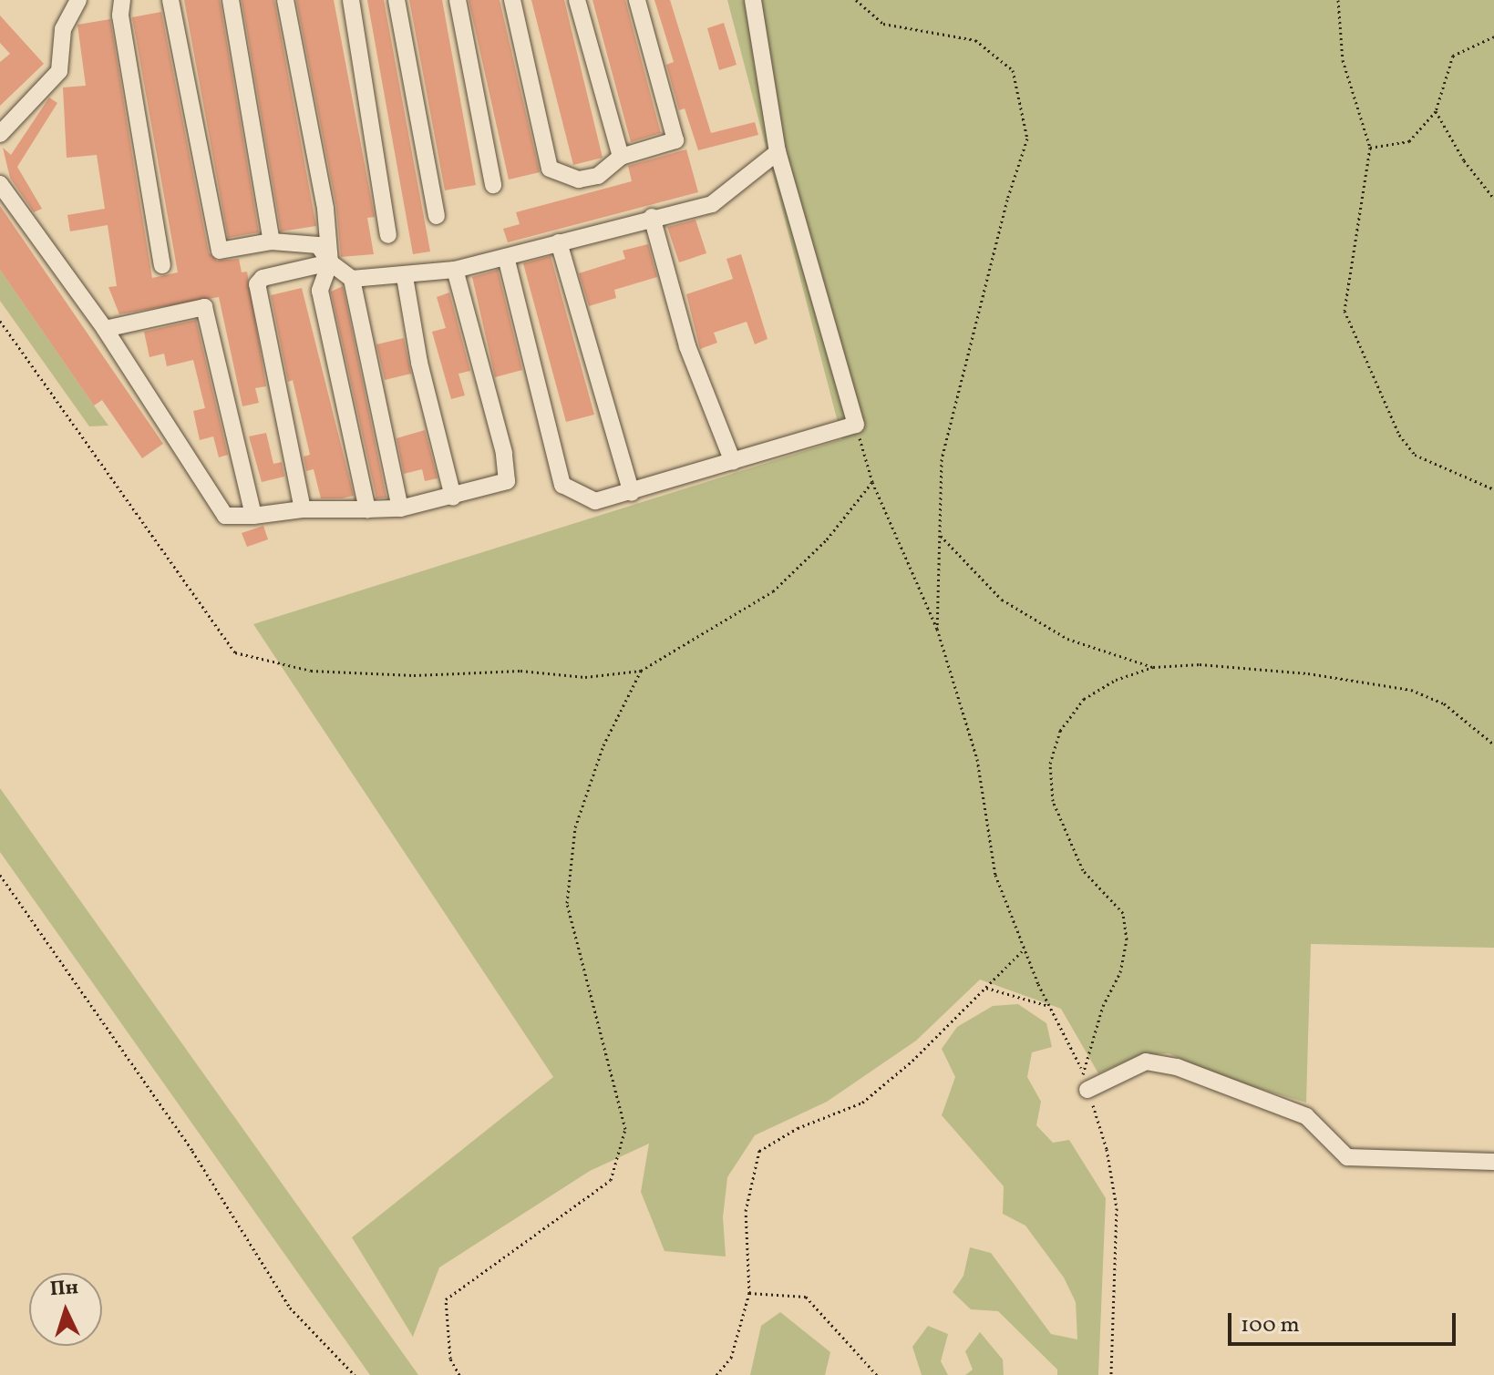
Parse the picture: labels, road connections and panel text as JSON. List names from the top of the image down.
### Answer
{
  "scale_bar": "100 m",
  "north": "top"
}
